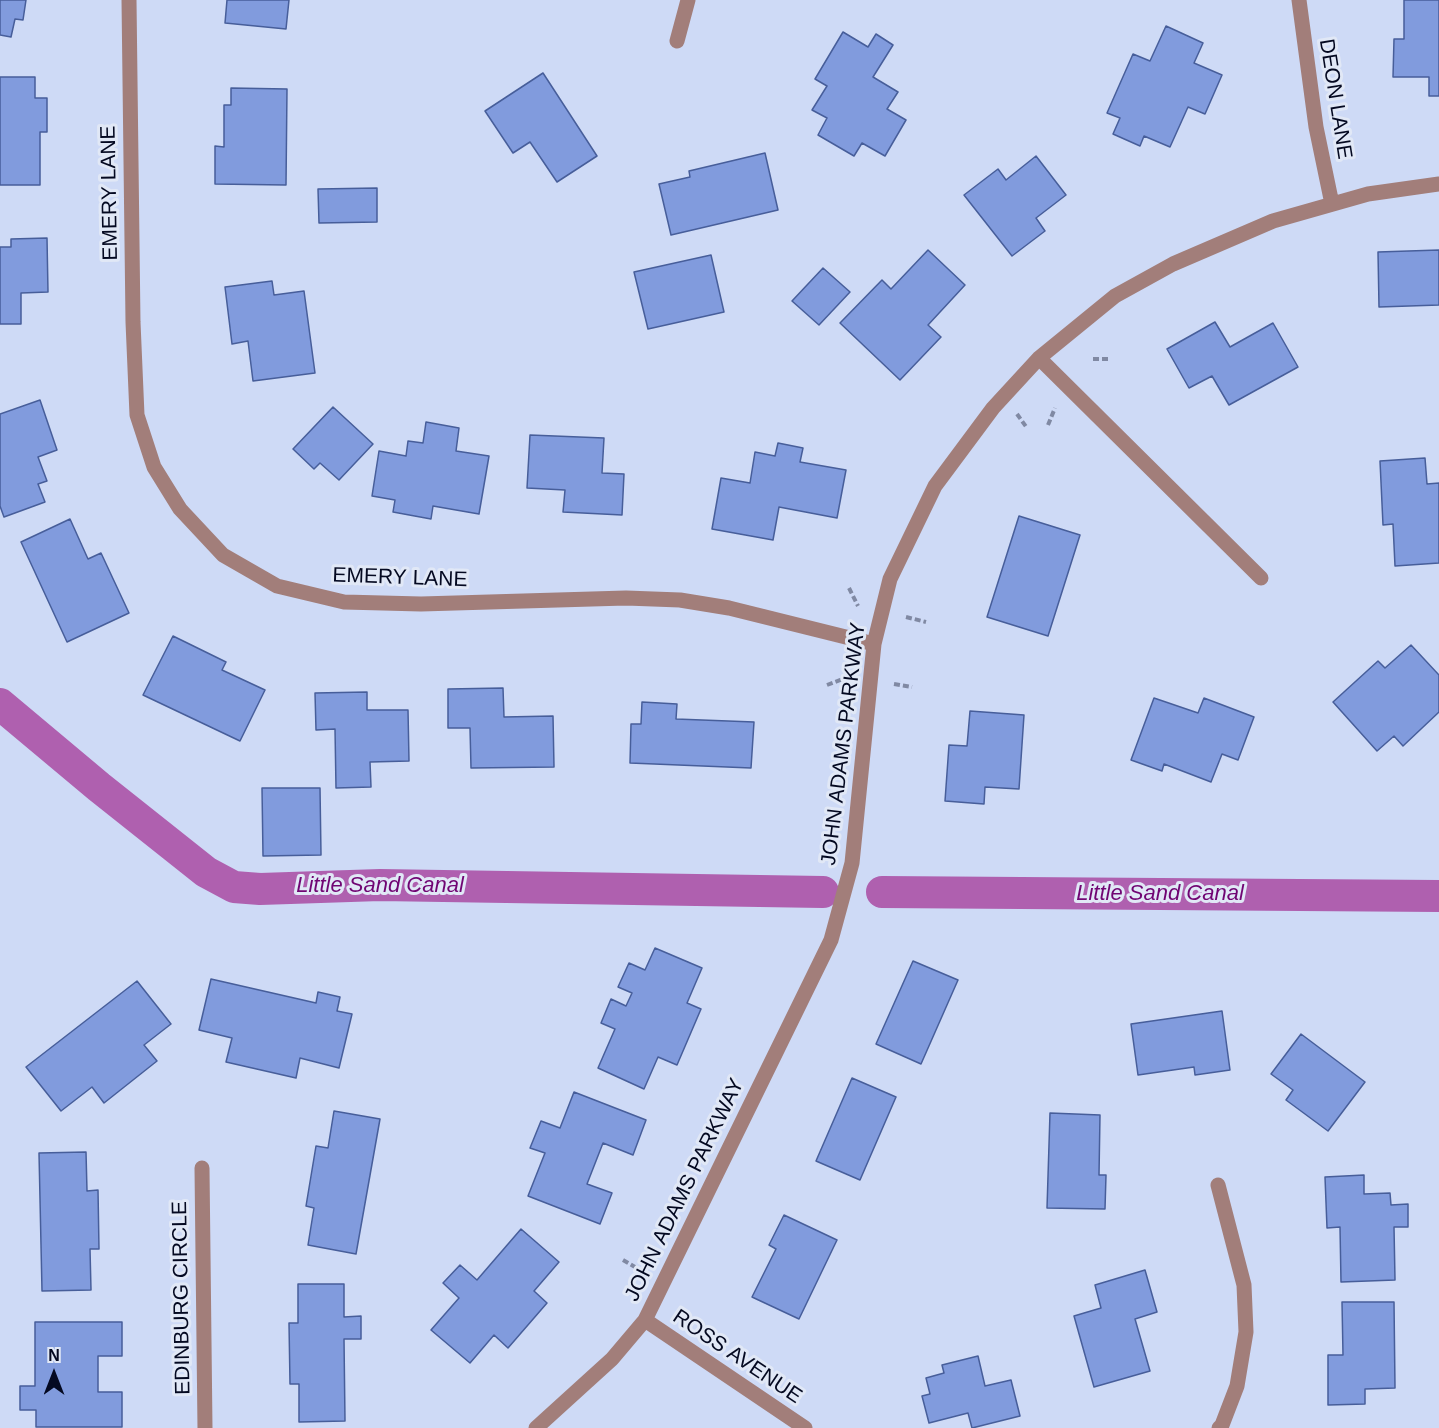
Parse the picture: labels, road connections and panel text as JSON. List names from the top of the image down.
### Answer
{
  "streets": {
    "street": [
      "DEON LANE",
      "EMERY LANE",
      "JOHN ADAMS PARKWAY",
      "EDINBURG CIRCLE",
      "ROSS AVENUE"
    ]
  },
  "crossings": [
    ["DEON LANE", "JOHN ADAMS PARKWAY"],
    ["EMERY LANE", "JOHN ADAMS PARKWAY"],
    ["JOHN ADAMS PARKWAY", "ROSS AVENUE"]
  ],
  "water": ["Little Sand Canal"],
  "north": "top"
}
